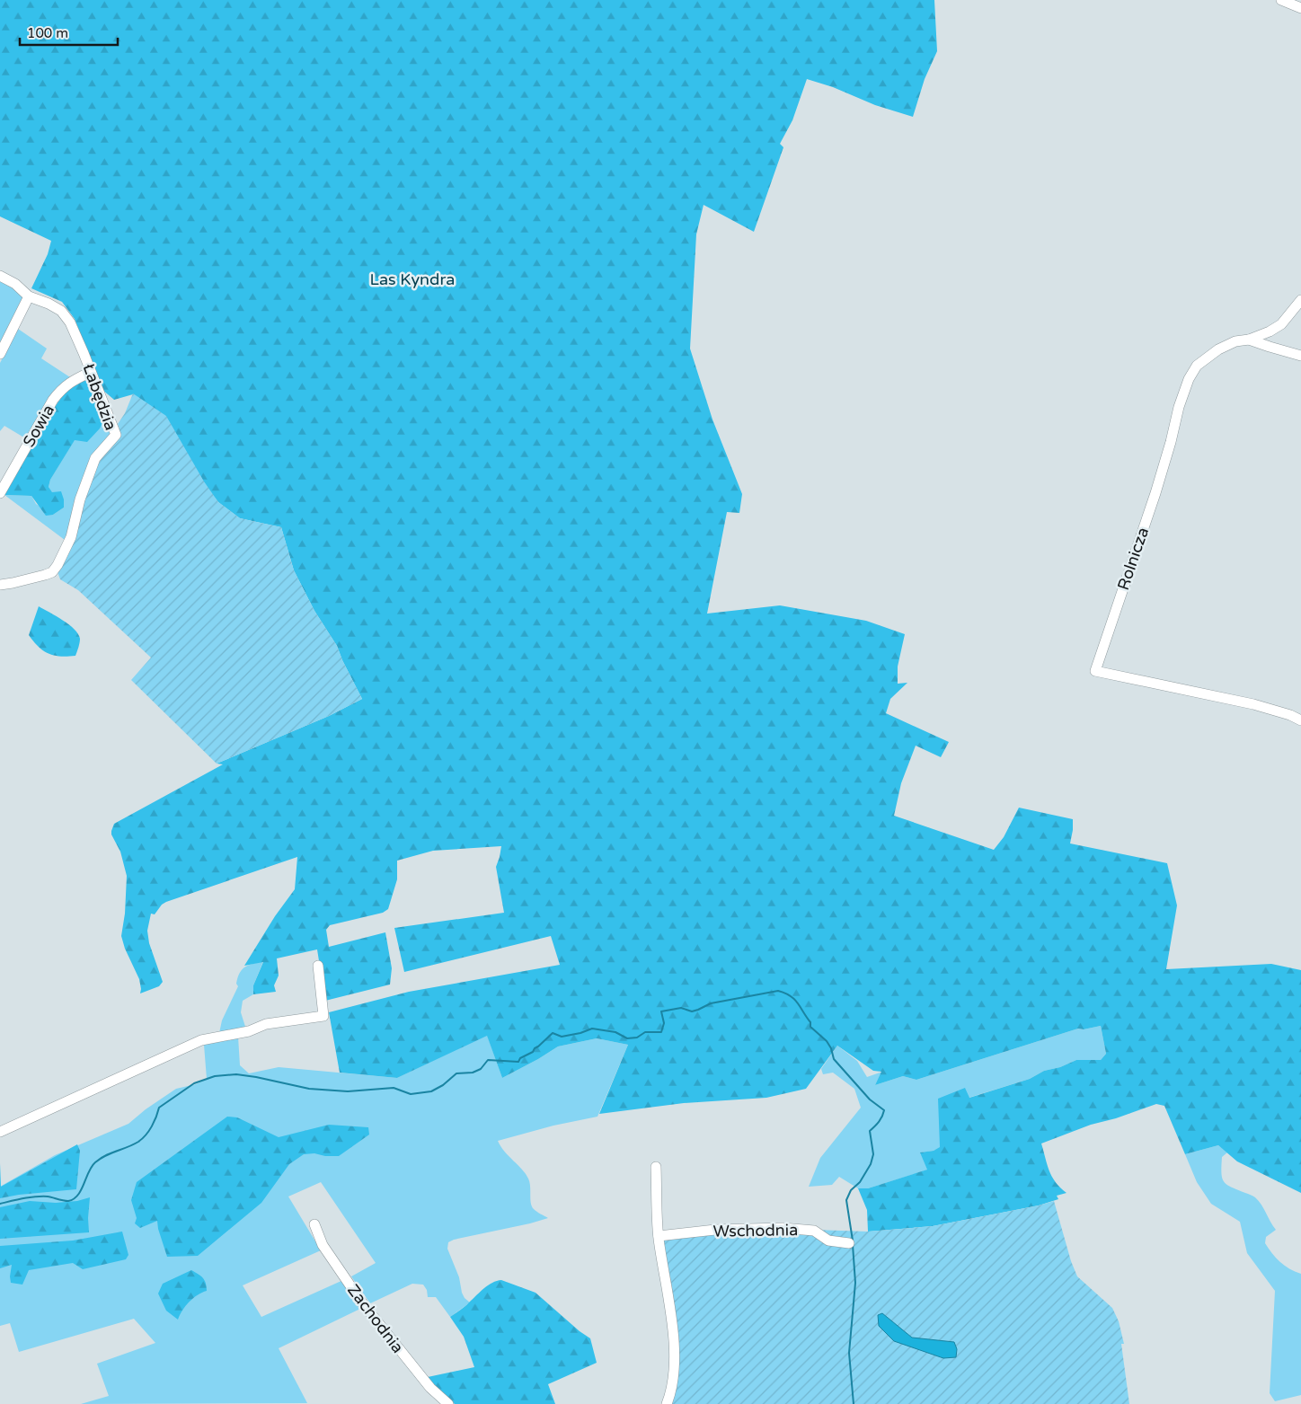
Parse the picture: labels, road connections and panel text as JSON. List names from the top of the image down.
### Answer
{
  "streets": {
    "street": [
      "Łabędzia",
      "Sowia",
      "Rolnicza",
      "Wschodnia",
      "Zachodnia"
    ]
  },
  "crossings": [
    ["Łabędzia", "Sowia"]
  ],
  "parks": ["Las Kyndra"],
  "scale_bar": "100 m"
}
